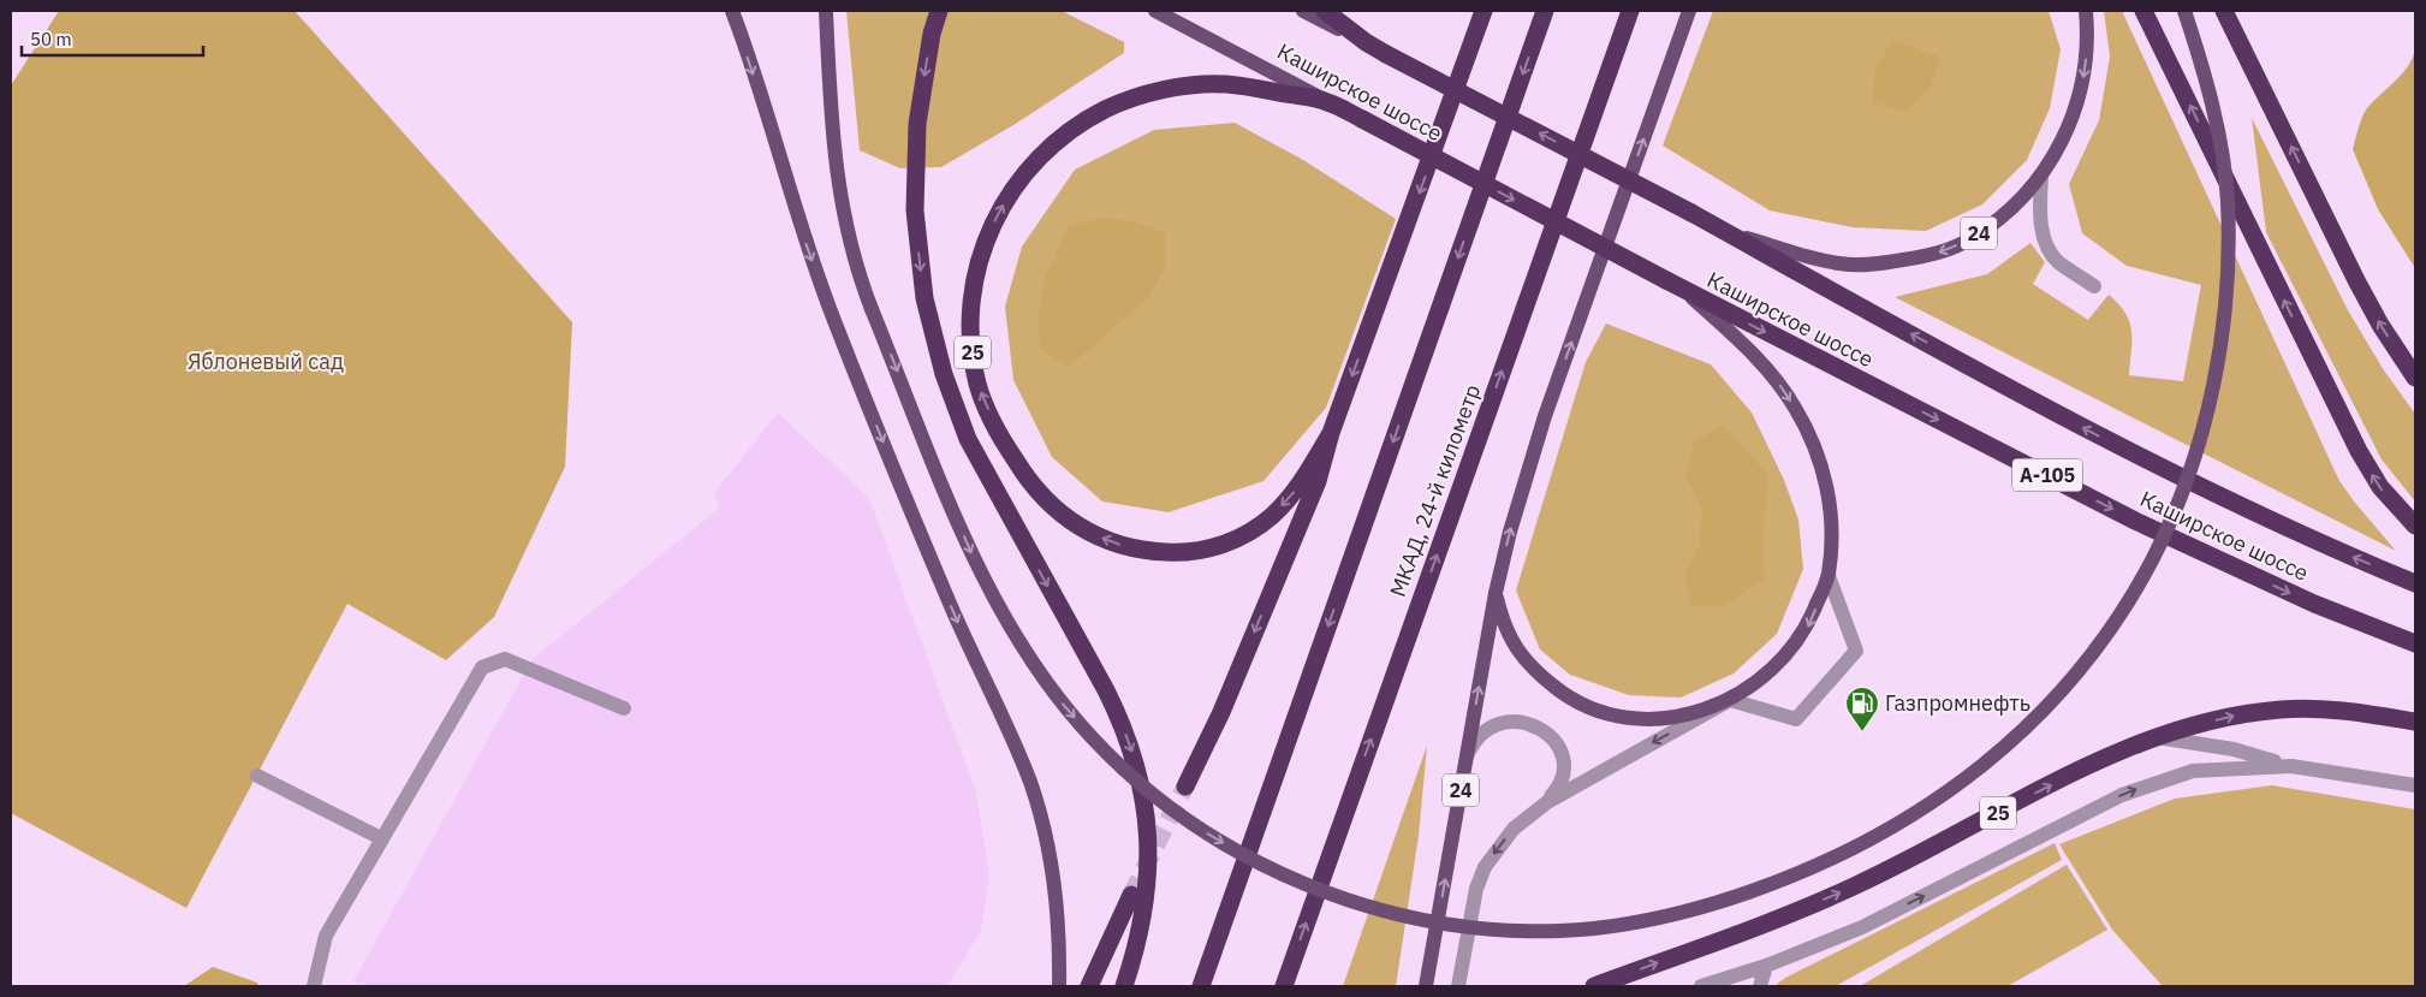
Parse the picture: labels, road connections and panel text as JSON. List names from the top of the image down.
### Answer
{
  "streets": {
    "highway": [
      "Каширское шоссе",
      "25",
      "А-105",
      "МКАД, 24-й километр"
    ],
    "main road": ["24"]
  },
  "crossings": [
    ["Каширское шоссе", "24"],
    ["Каширское шоссе", "25"]
  ],
  "parks": ["Яблоневый сад"],
  "places": {
    "fuel station": ["Газпромнефть"]
  },
  "scale_bar": "50 m"
}
